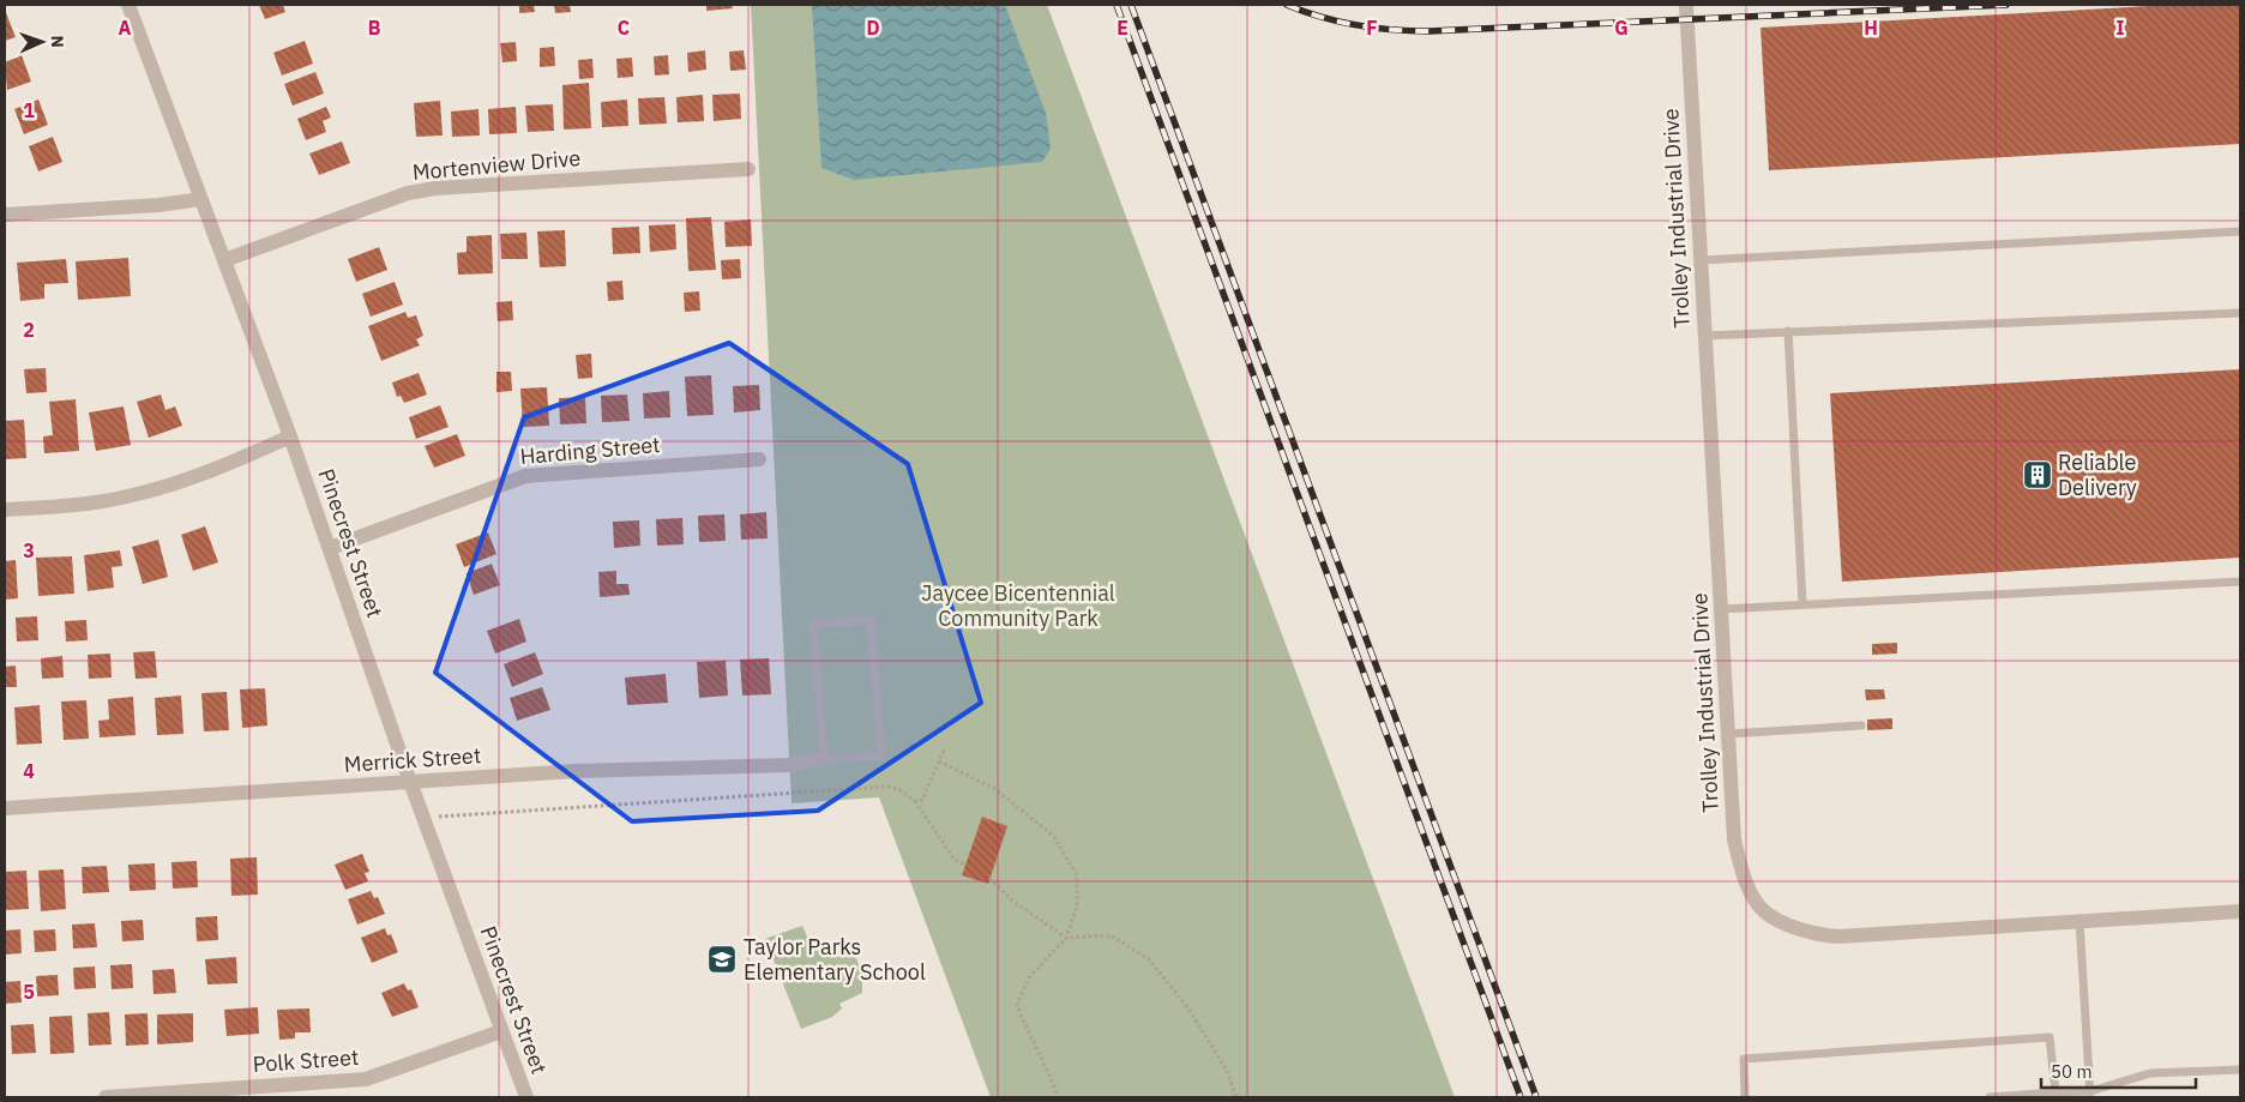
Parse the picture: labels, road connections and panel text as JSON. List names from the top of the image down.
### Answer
{
  "streets": {
    "street": [
      "Mortenview Drive",
      "Trolley Industrial Drive",
      "Harding Street",
      "Pinecrest Street",
      "Merrick Street",
      "Polk Street"
    ]
  },
  "crossings": [
    ["Mortenview Drive", "Pinecrest Street"],
    ["Harding Street", "Pinecrest Street"],
    ["Pinecrest Street", "Merrick Street"],
    ["Pinecrest Street", "Polk Street"]
  ],
  "parks": ["Jaycee Bicentennial Community Park"],
  "places": {
    "building": ["Reliable Delivery"],
    "school or university": ["Taylor Parks Elementary School"]
  },
  "scale_bar": "50 m",
  "north": "right",
  "grid": {
    "columns": [
      "A",
      "B",
      "C",
      "D",
      "E",
      "F",
      "G",
      "H",
      "I"
    ],
    "rows": [
      "1",
      "2",
      "3",
      "4",
      "5"
    ]
  }
}
